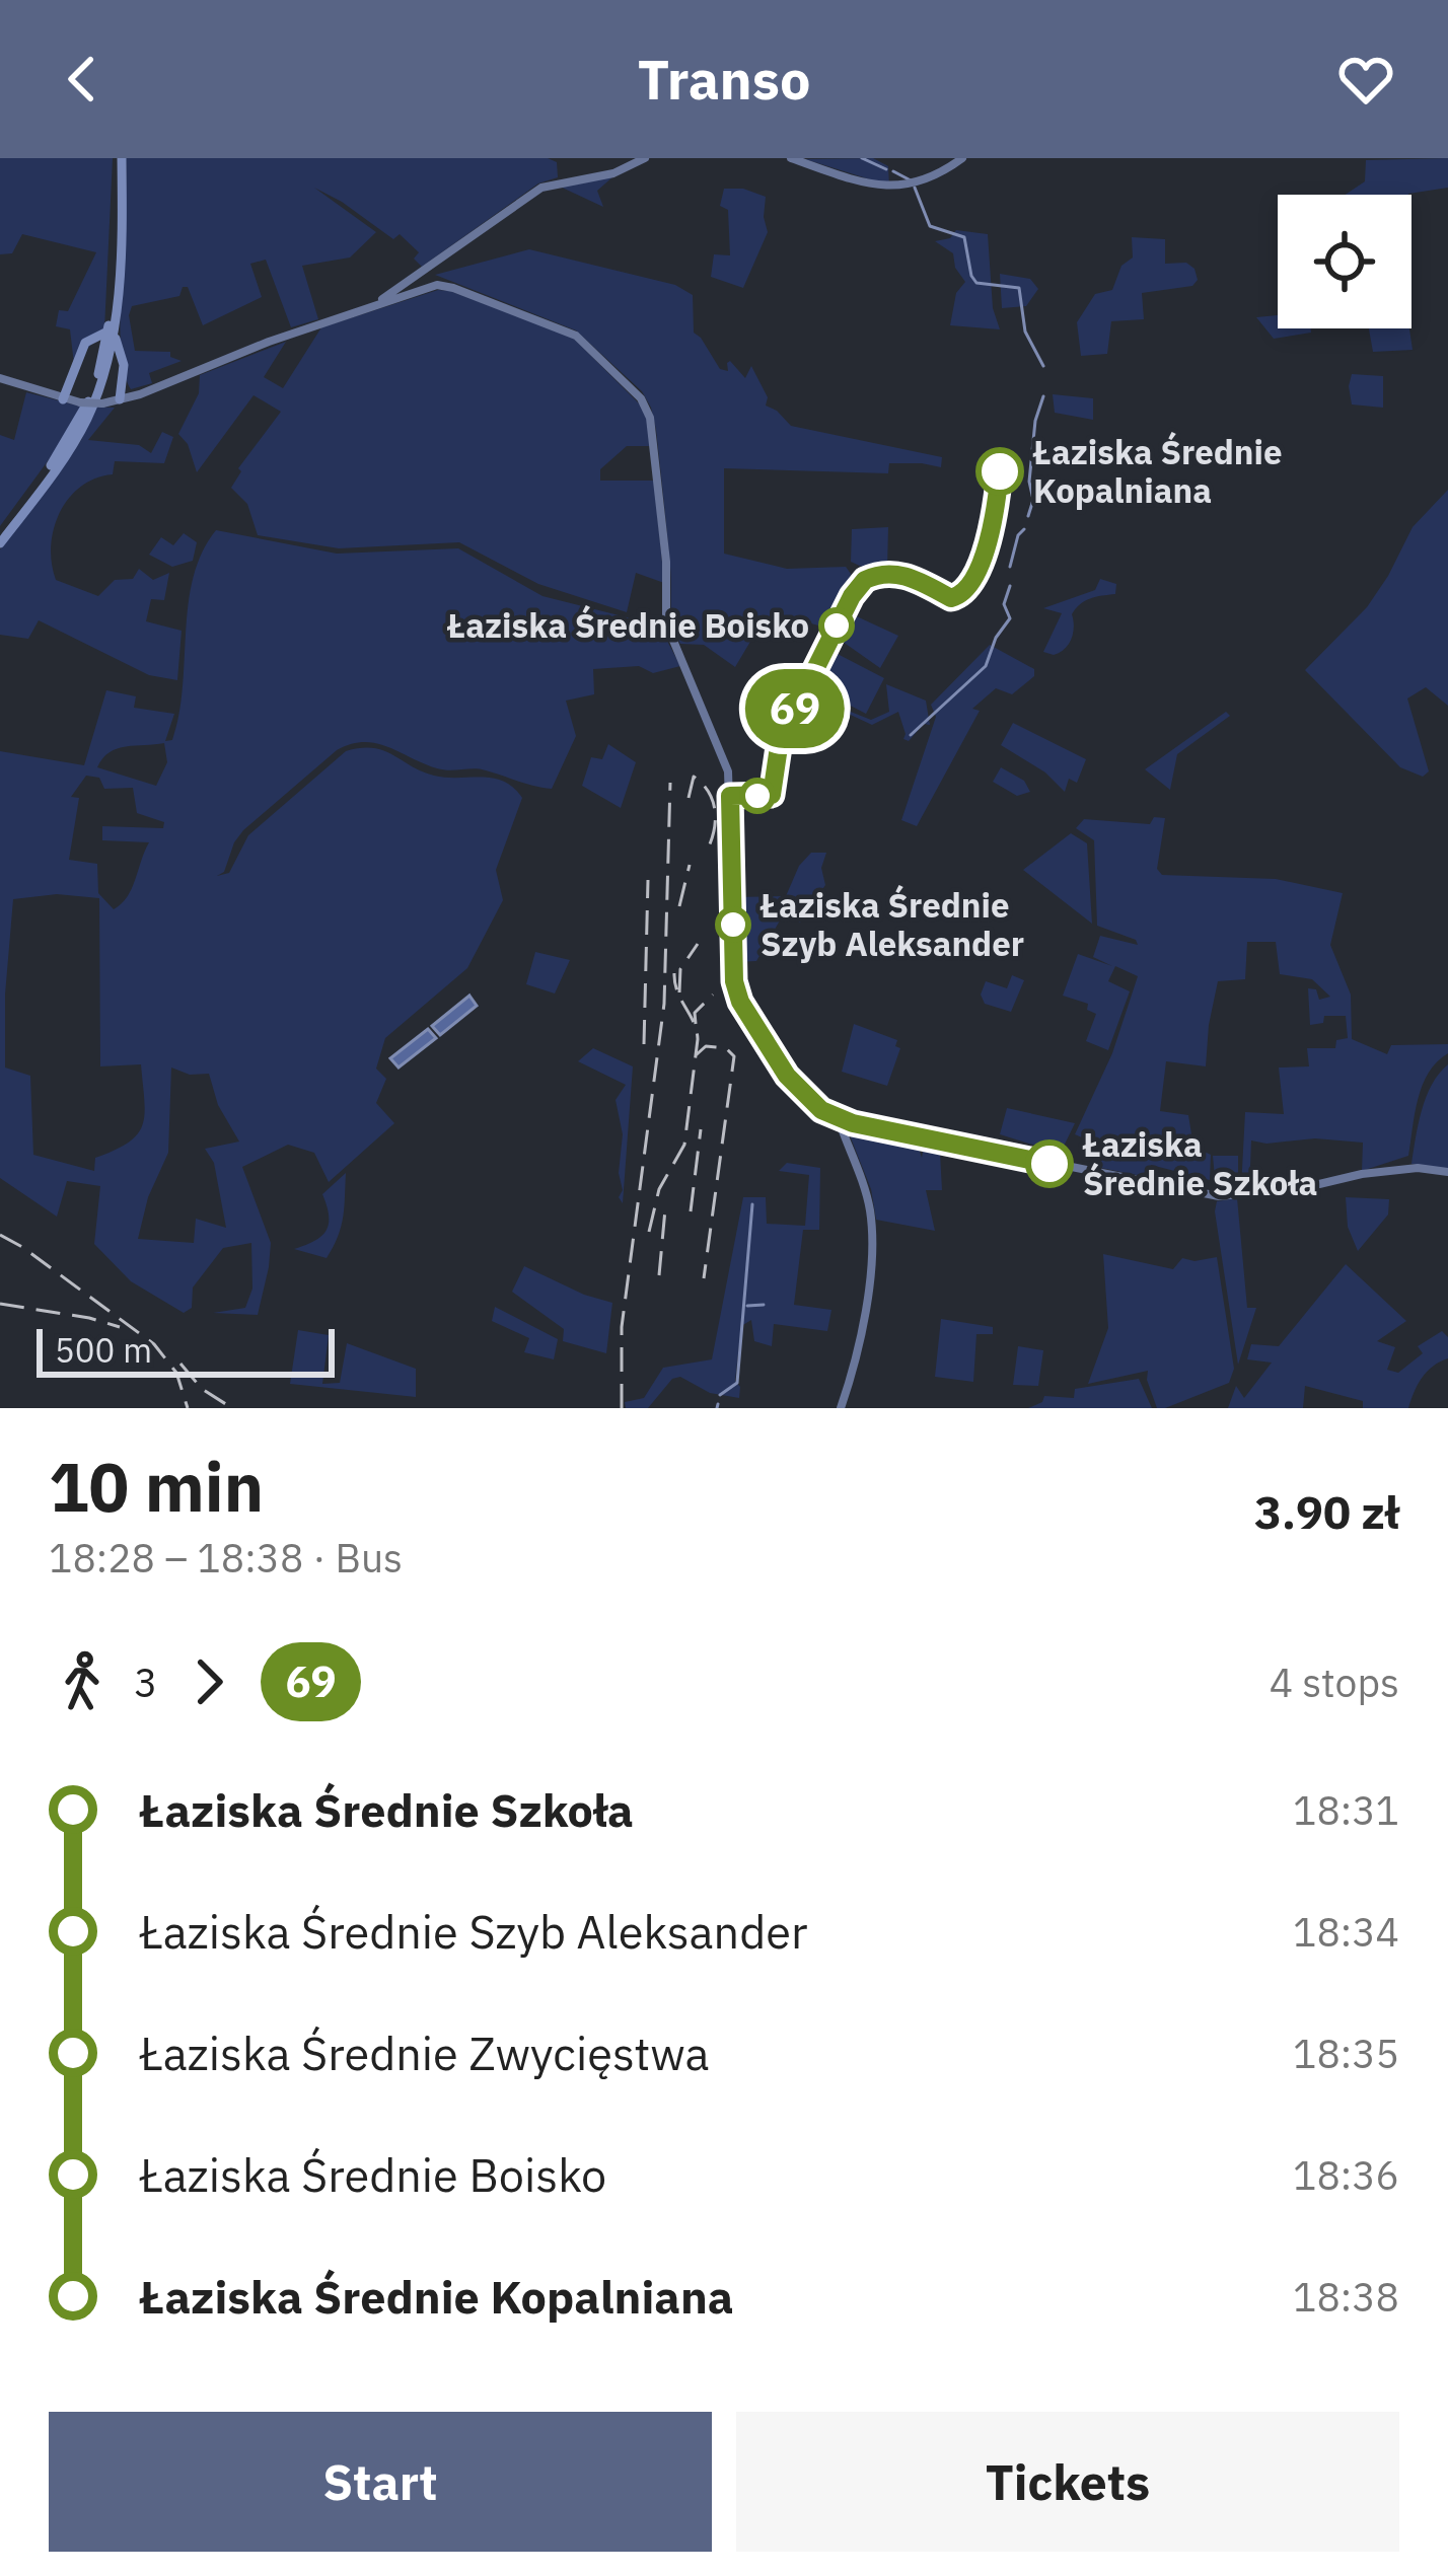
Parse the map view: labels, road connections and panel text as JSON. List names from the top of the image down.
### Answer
{
  "places": [
    "Łaziska Średnie Kopalniana",
    "Łaziska Średnie Boisko",
    "Łaziska Średnie Szyb Aleksander",
    "Łaziska Średnie Szkoła"
  ],
  "lines": ["bus line 69"],
  "scale_bar": "500 m",
  "page": {
    "header": "Transo",
    "on_map": "69",
    "scale": "500 m",
    "heading": ["10 min", "18:28 – 18:38 · Bus", "3.90 zł"],
    "legs": ["3", "69", "4 stops"],
    "list": [
      {
        "name": "Łaziska Średnie Szkoła",
        "value": "18:31"
      },
      {
        "name": "Łaziska Średnie Szyb Aleksander",
        "value": "18:34"
      },
      {
        "name": "Łaziska Średnie Zwycięstwa",
        "value": "18:35"
      },
      {
        "name": "Łaziska Średnie Boisko",
        "value": "18:36"
      },
      {
        "name": "Łaziska Średnie Kopalniana",
        "value": "18:38"
      }
    ],
    "buttons": ["Start", "Tickets"]
  }
}
